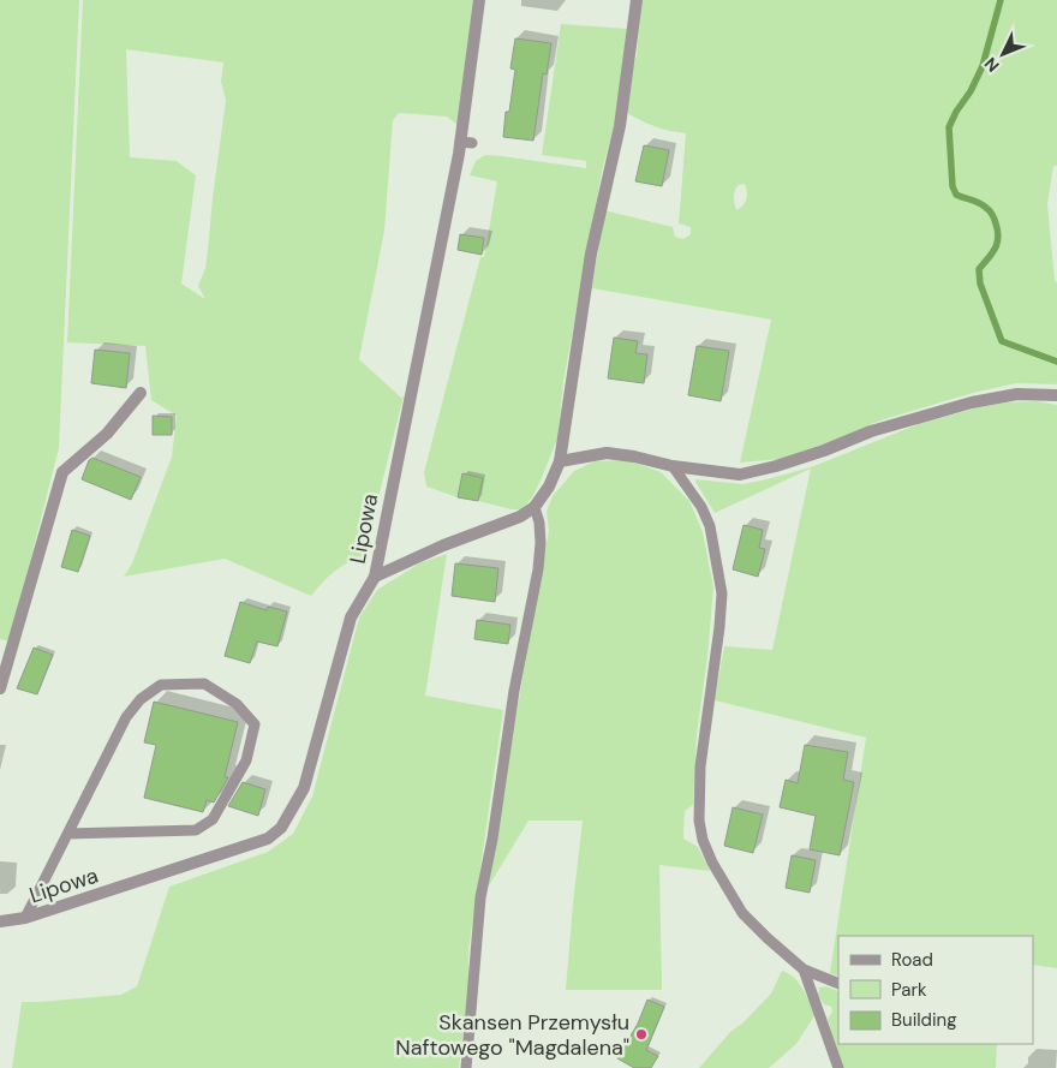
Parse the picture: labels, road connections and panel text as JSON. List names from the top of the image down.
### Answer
{
  "streets": {
    "street": ["Lipowa"]
  },
  "places": ["Skansen Przemysłu Naftowego \"Magdalena\""],
  "legend": ["Road", "Park", "Building"],
  "north": "bottom left"
}
